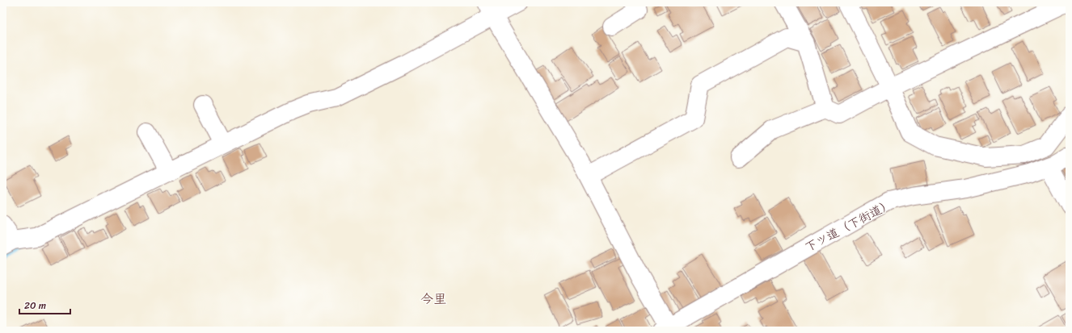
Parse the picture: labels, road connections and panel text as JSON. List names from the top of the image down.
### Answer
{
  "streets": {
    "street": ["下ツ道（下街道）"]
  },
  "districts": ["今里"],
  "scale_bar": "20 m"
}
